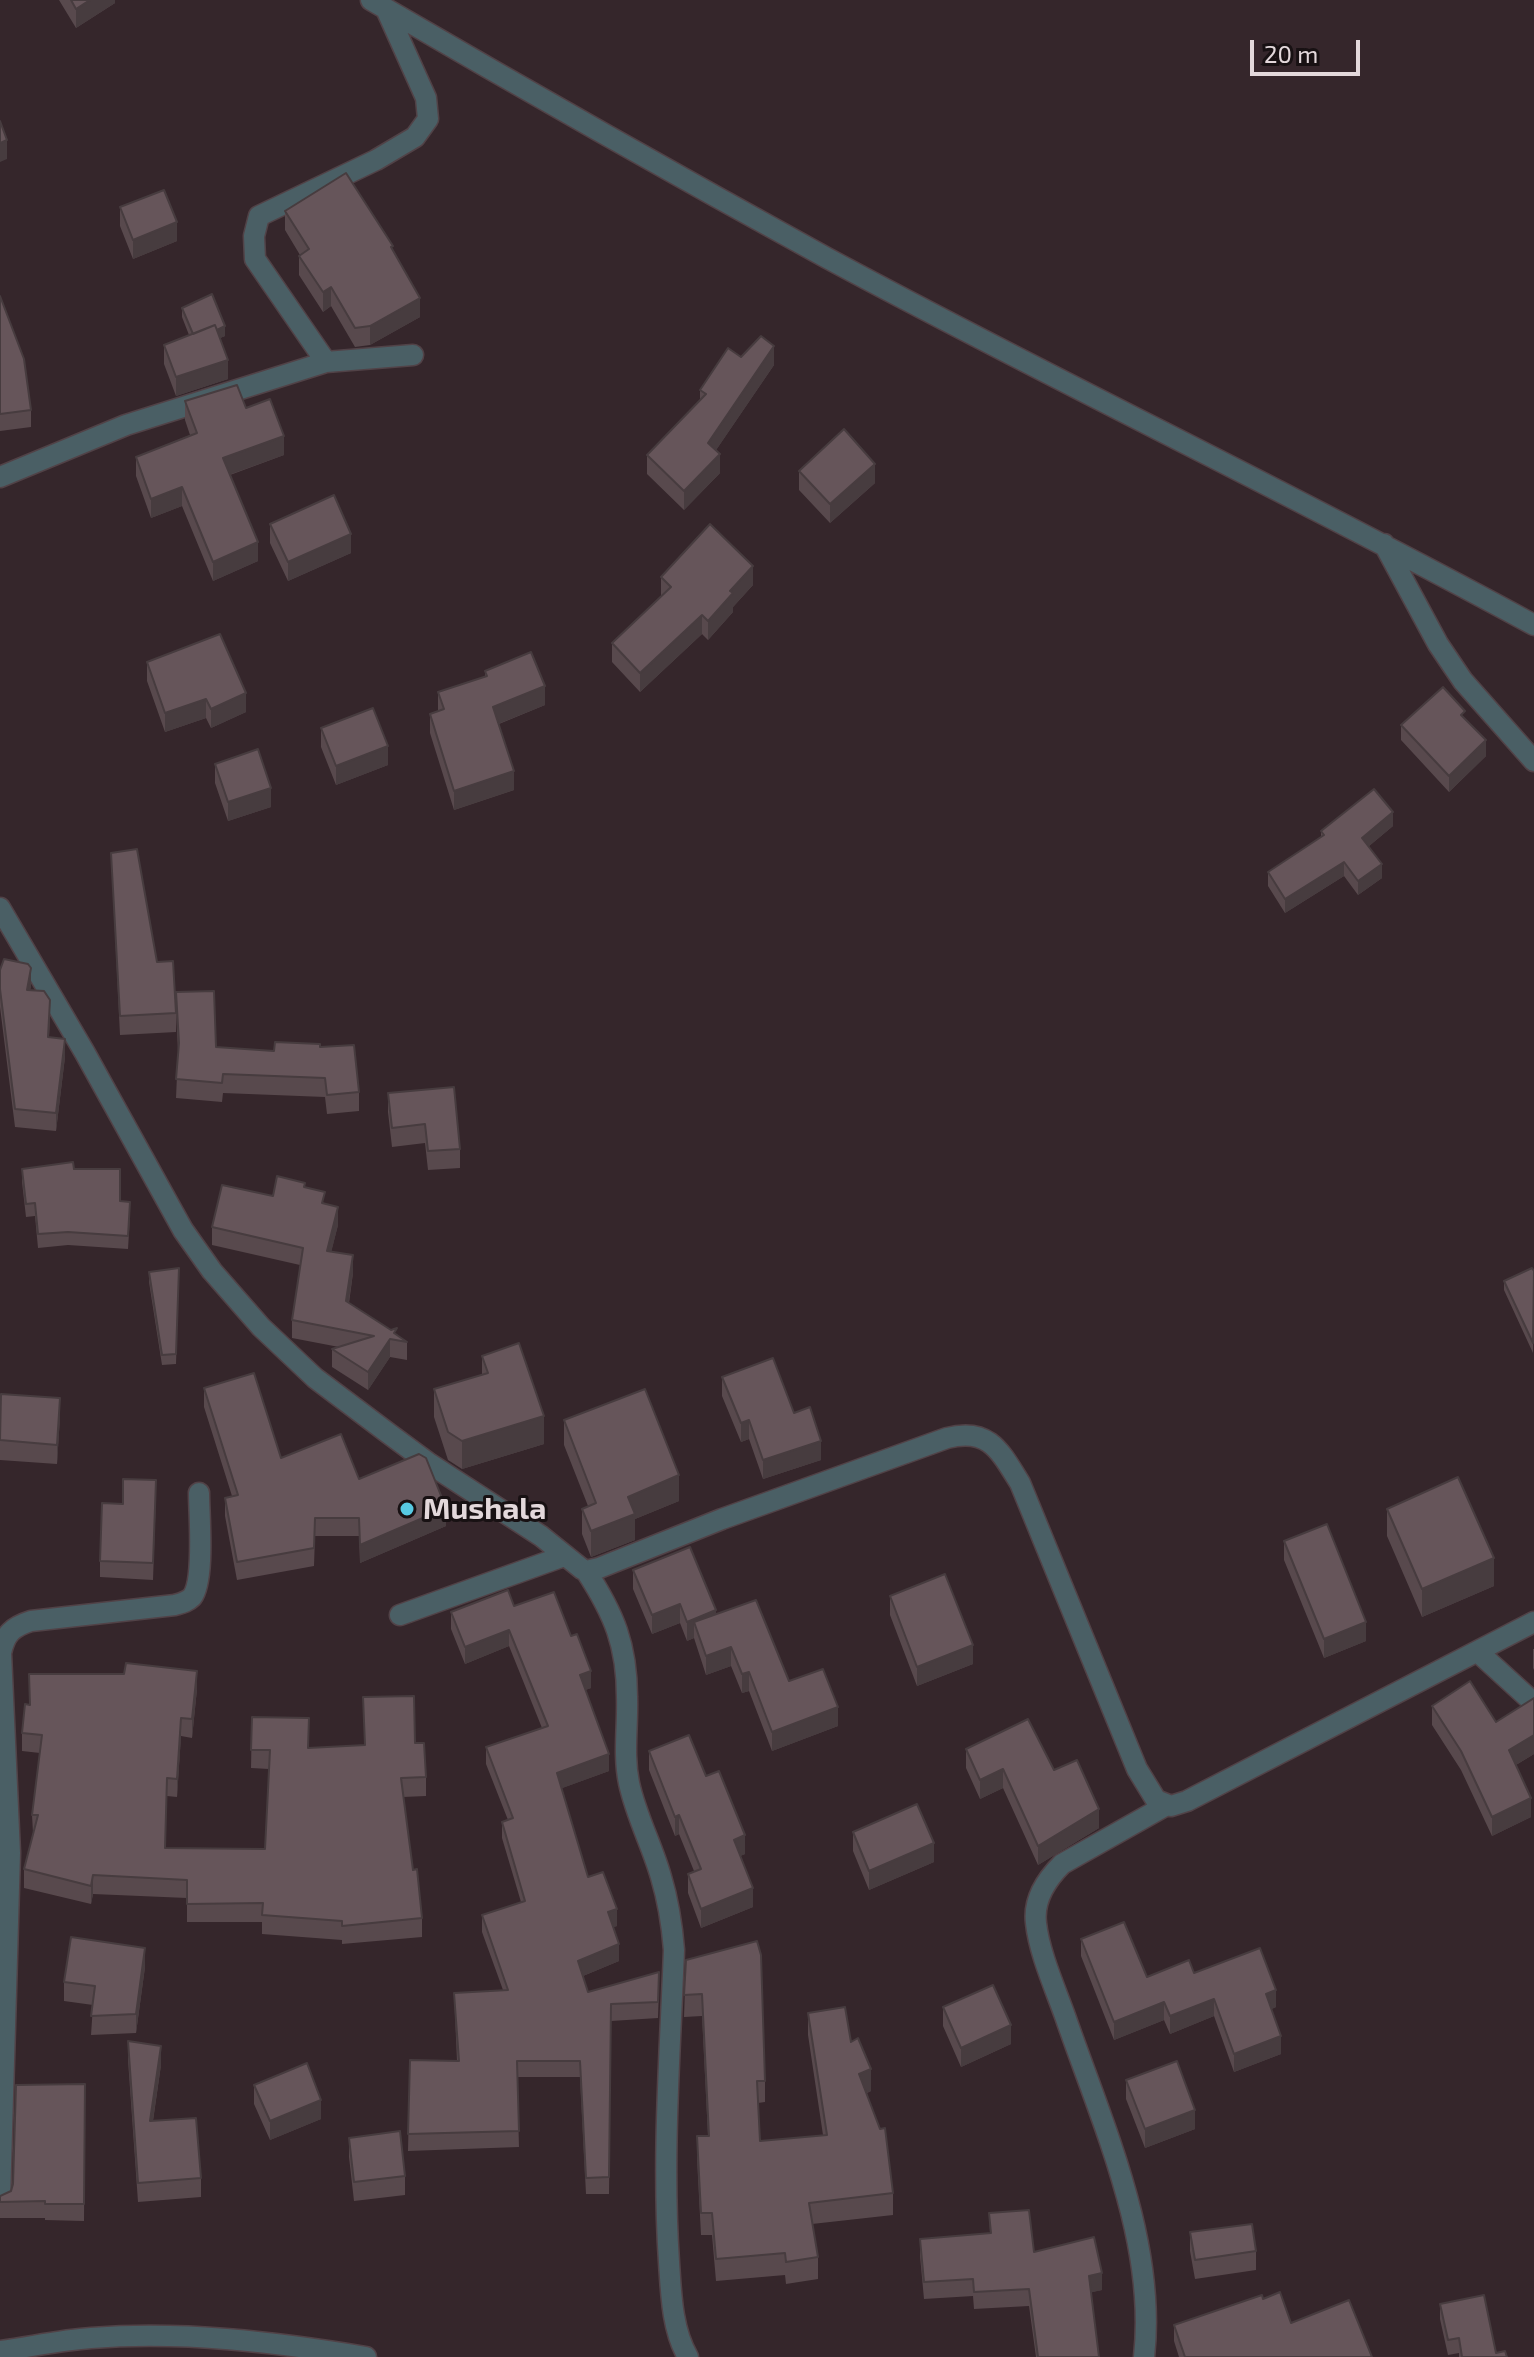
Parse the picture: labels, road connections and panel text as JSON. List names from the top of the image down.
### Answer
{
  "places": ["Mushala"],
  "scale_bar": "20 m"
}
